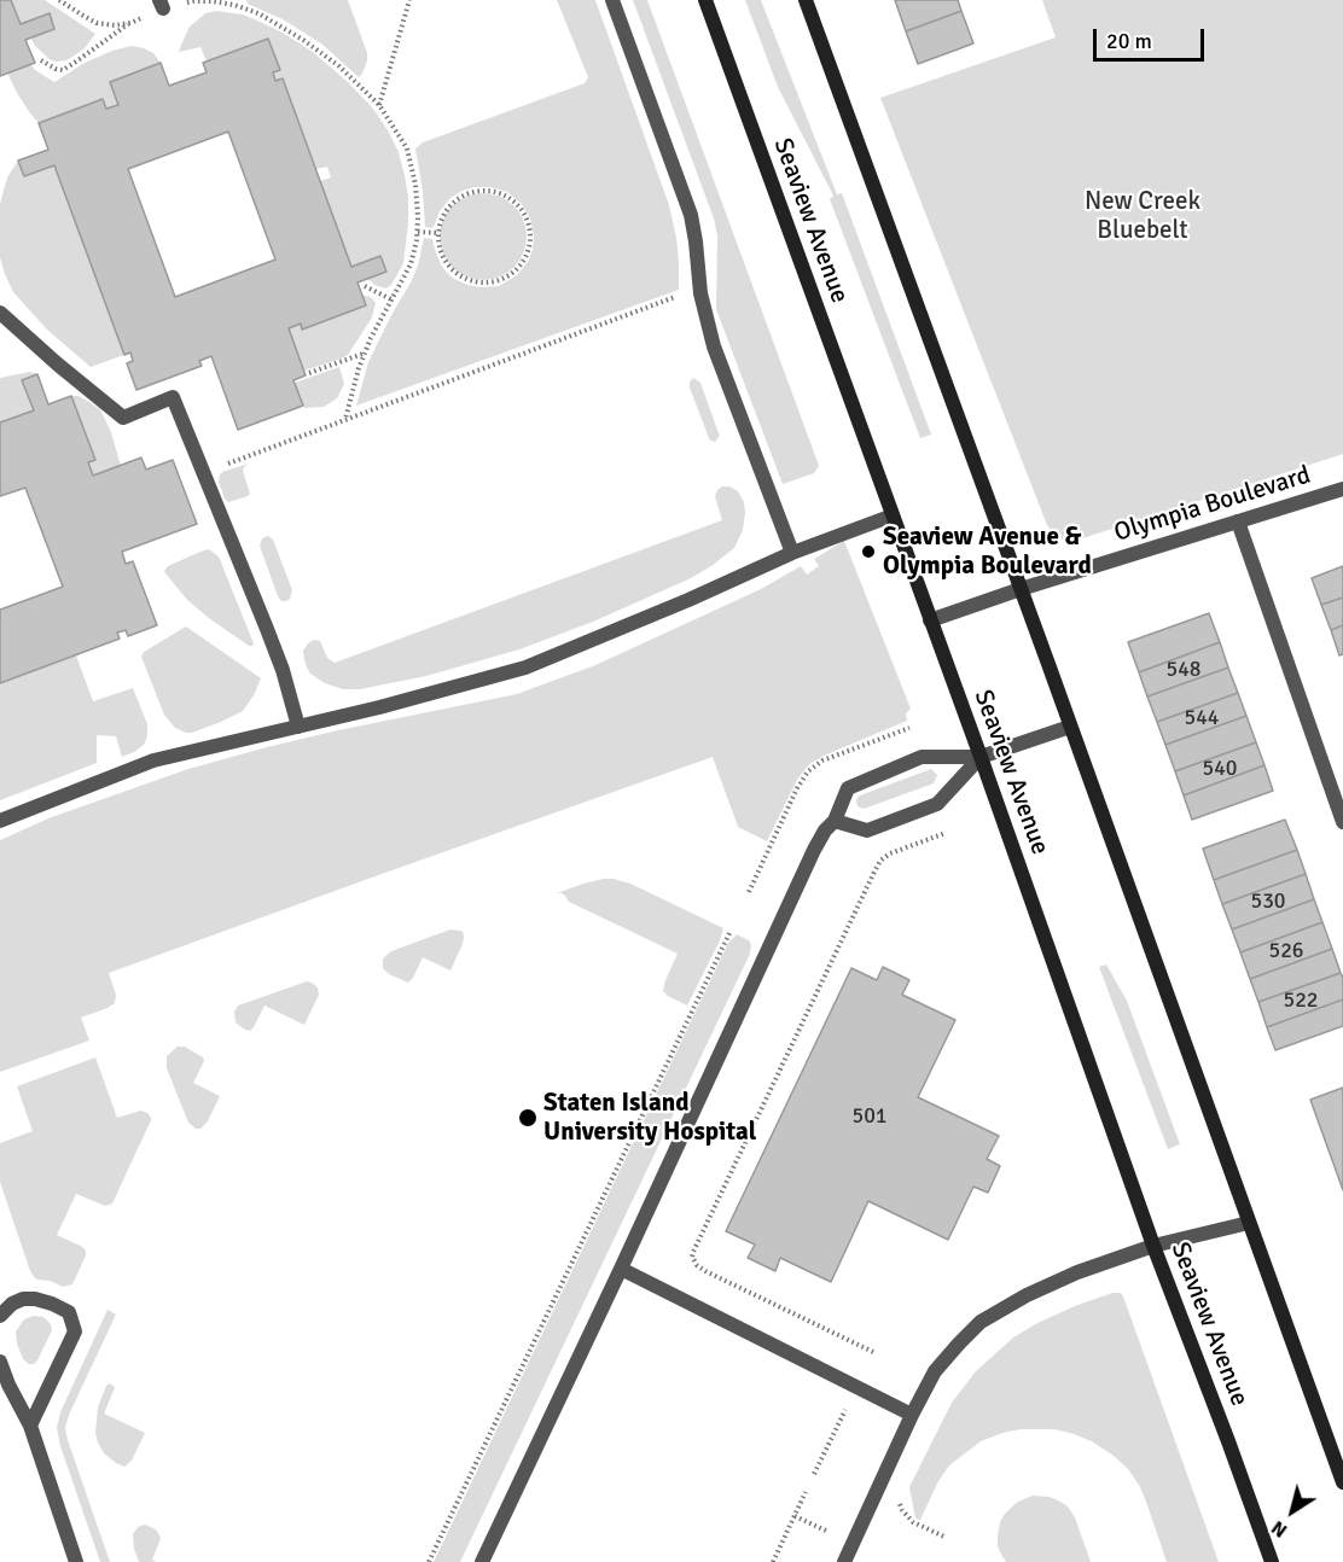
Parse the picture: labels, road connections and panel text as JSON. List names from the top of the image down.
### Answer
{
  "streets": {
    "street": ["Seaview Avenue", "Olympia Boulevard"]
  },
  "crossings": [
    ["Seaview Avenue", "Olympia Boulevard"]
  ],
  "parks": ["New Creek Bluebelt"],
  "places": ["Seaview Avenue & Olympia Boulevard", "Staten Island University Hospital"],
  "house_numbers": [
    "548",
    "544",
    "540",
    "530",
    "526",
    "522",
    "501"
  ],
  "scale_bar": "20 m",
  "north": "bottom left"
}
